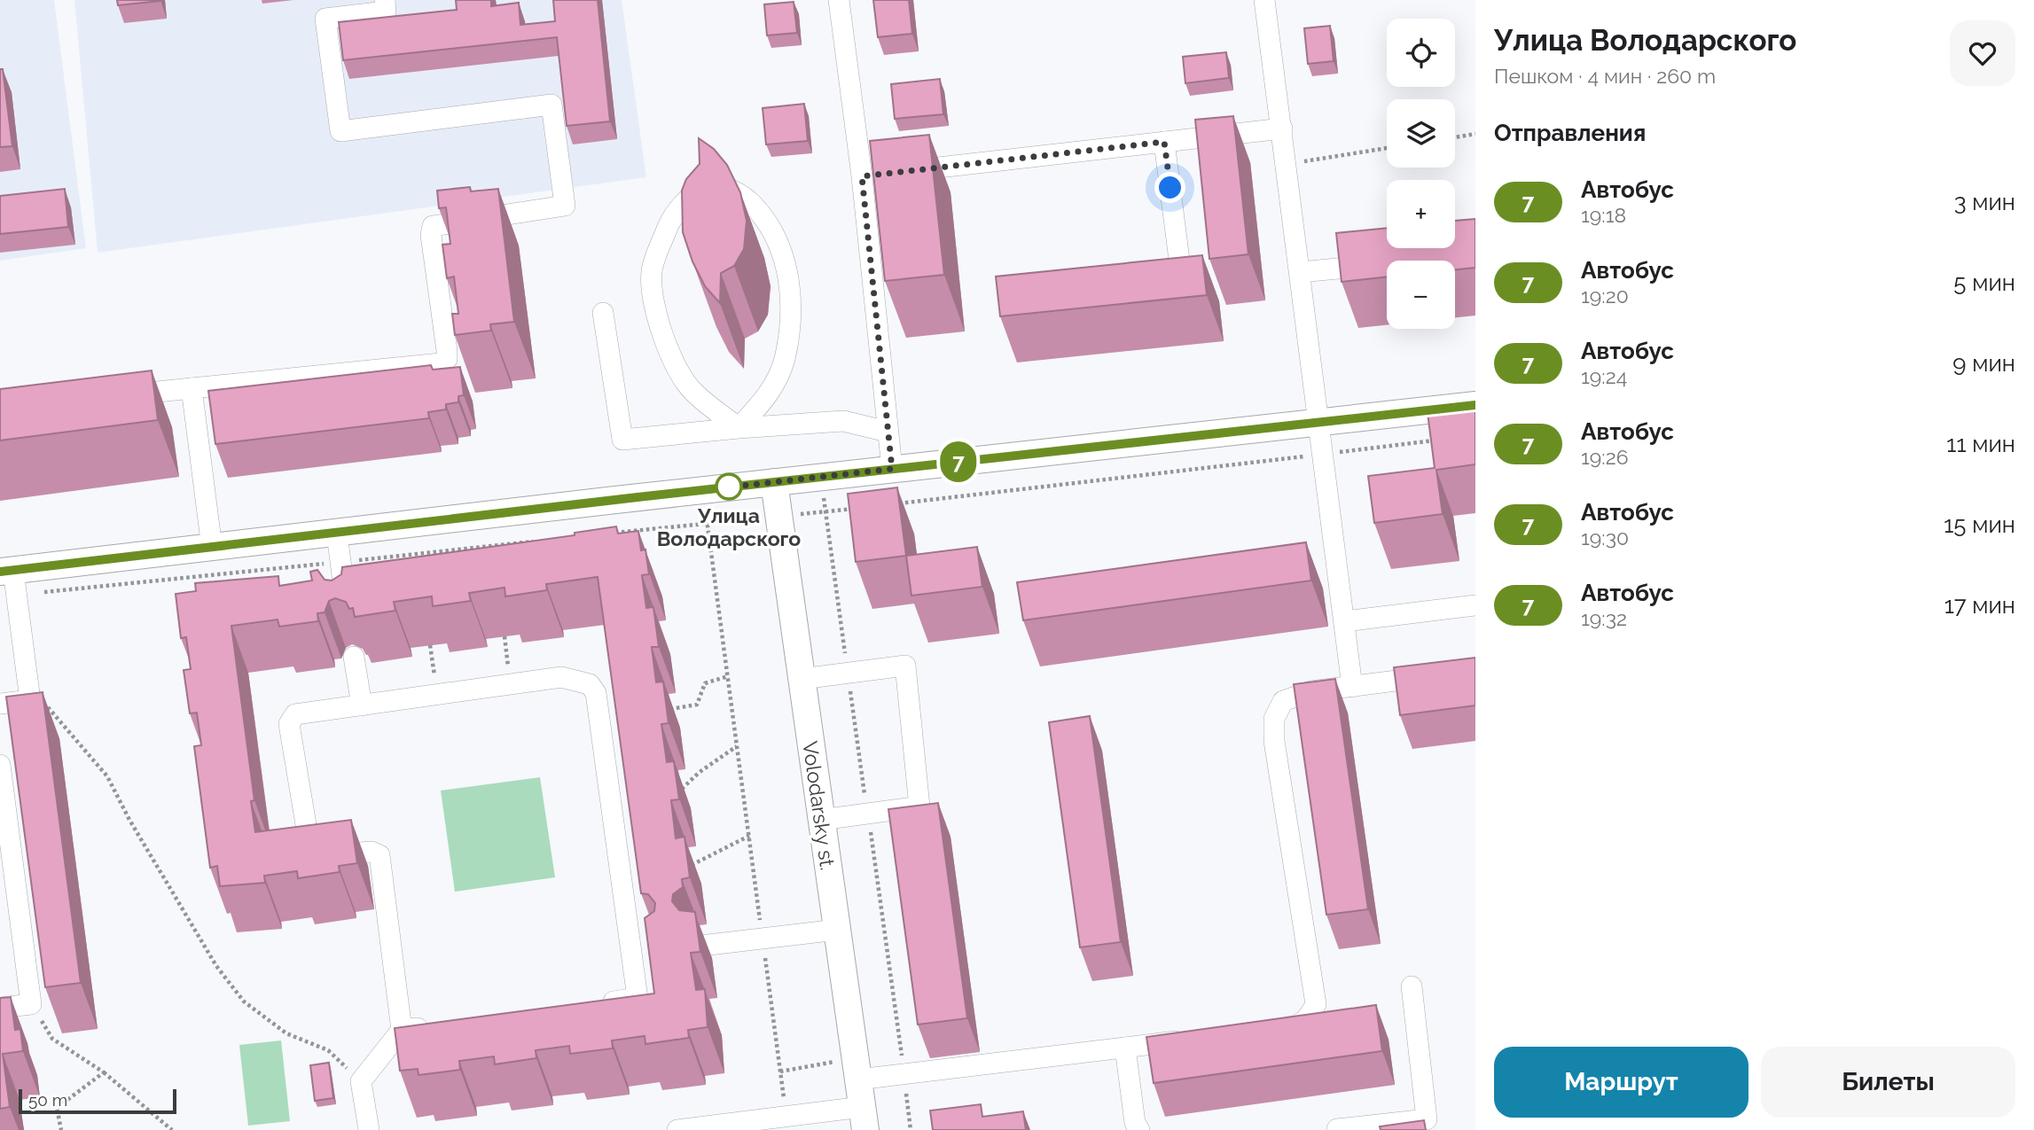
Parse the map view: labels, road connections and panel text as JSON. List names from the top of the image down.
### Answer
{
  "streets": {
    "main road": ["Volodarsky st."]
  },
  "places": ["Улица Володарского"],
  "lines": ["bus line 7"],
  "scale_bar": "50 m",
  "page": {
    "on_map": "7",
    "heading": [
      ["Улица Володарского", "Пешком · 4 мин · 260 m"],
      "Отправления"
    ],
    "map_buttons": ["+", "−"],
    "list": [
      {
        "mark": "7",
        "name": "Автобус",
        "note": "19:18",
        "value": "3 мин"
      },
      {
        "mark": "7",
        "name": "Автобус",
        "note": "19:20",
        "value": "5 мин"
      },
      {
        "mark": "7",
        "name": "Автобус",
        "note": "19:24",
        "value": "9 мин"
      },
      {
        "mark": "7",
        "name": "Автобус",
        "note": "19:26",
        "value": "11 мин"
      },
      {
        "mark": "7",
        "name": "Автобус",
        "note": "19:30",
        "value": "15 мин"
      },
      {
        "mark": "7",
        "name": "Автобус",
        "note": "19:32",
        "value": "17 мин"
      }
    ],
    "buttons": ["Маршрут", "Билеты"],
    "scale": "50 m"
  }
}
